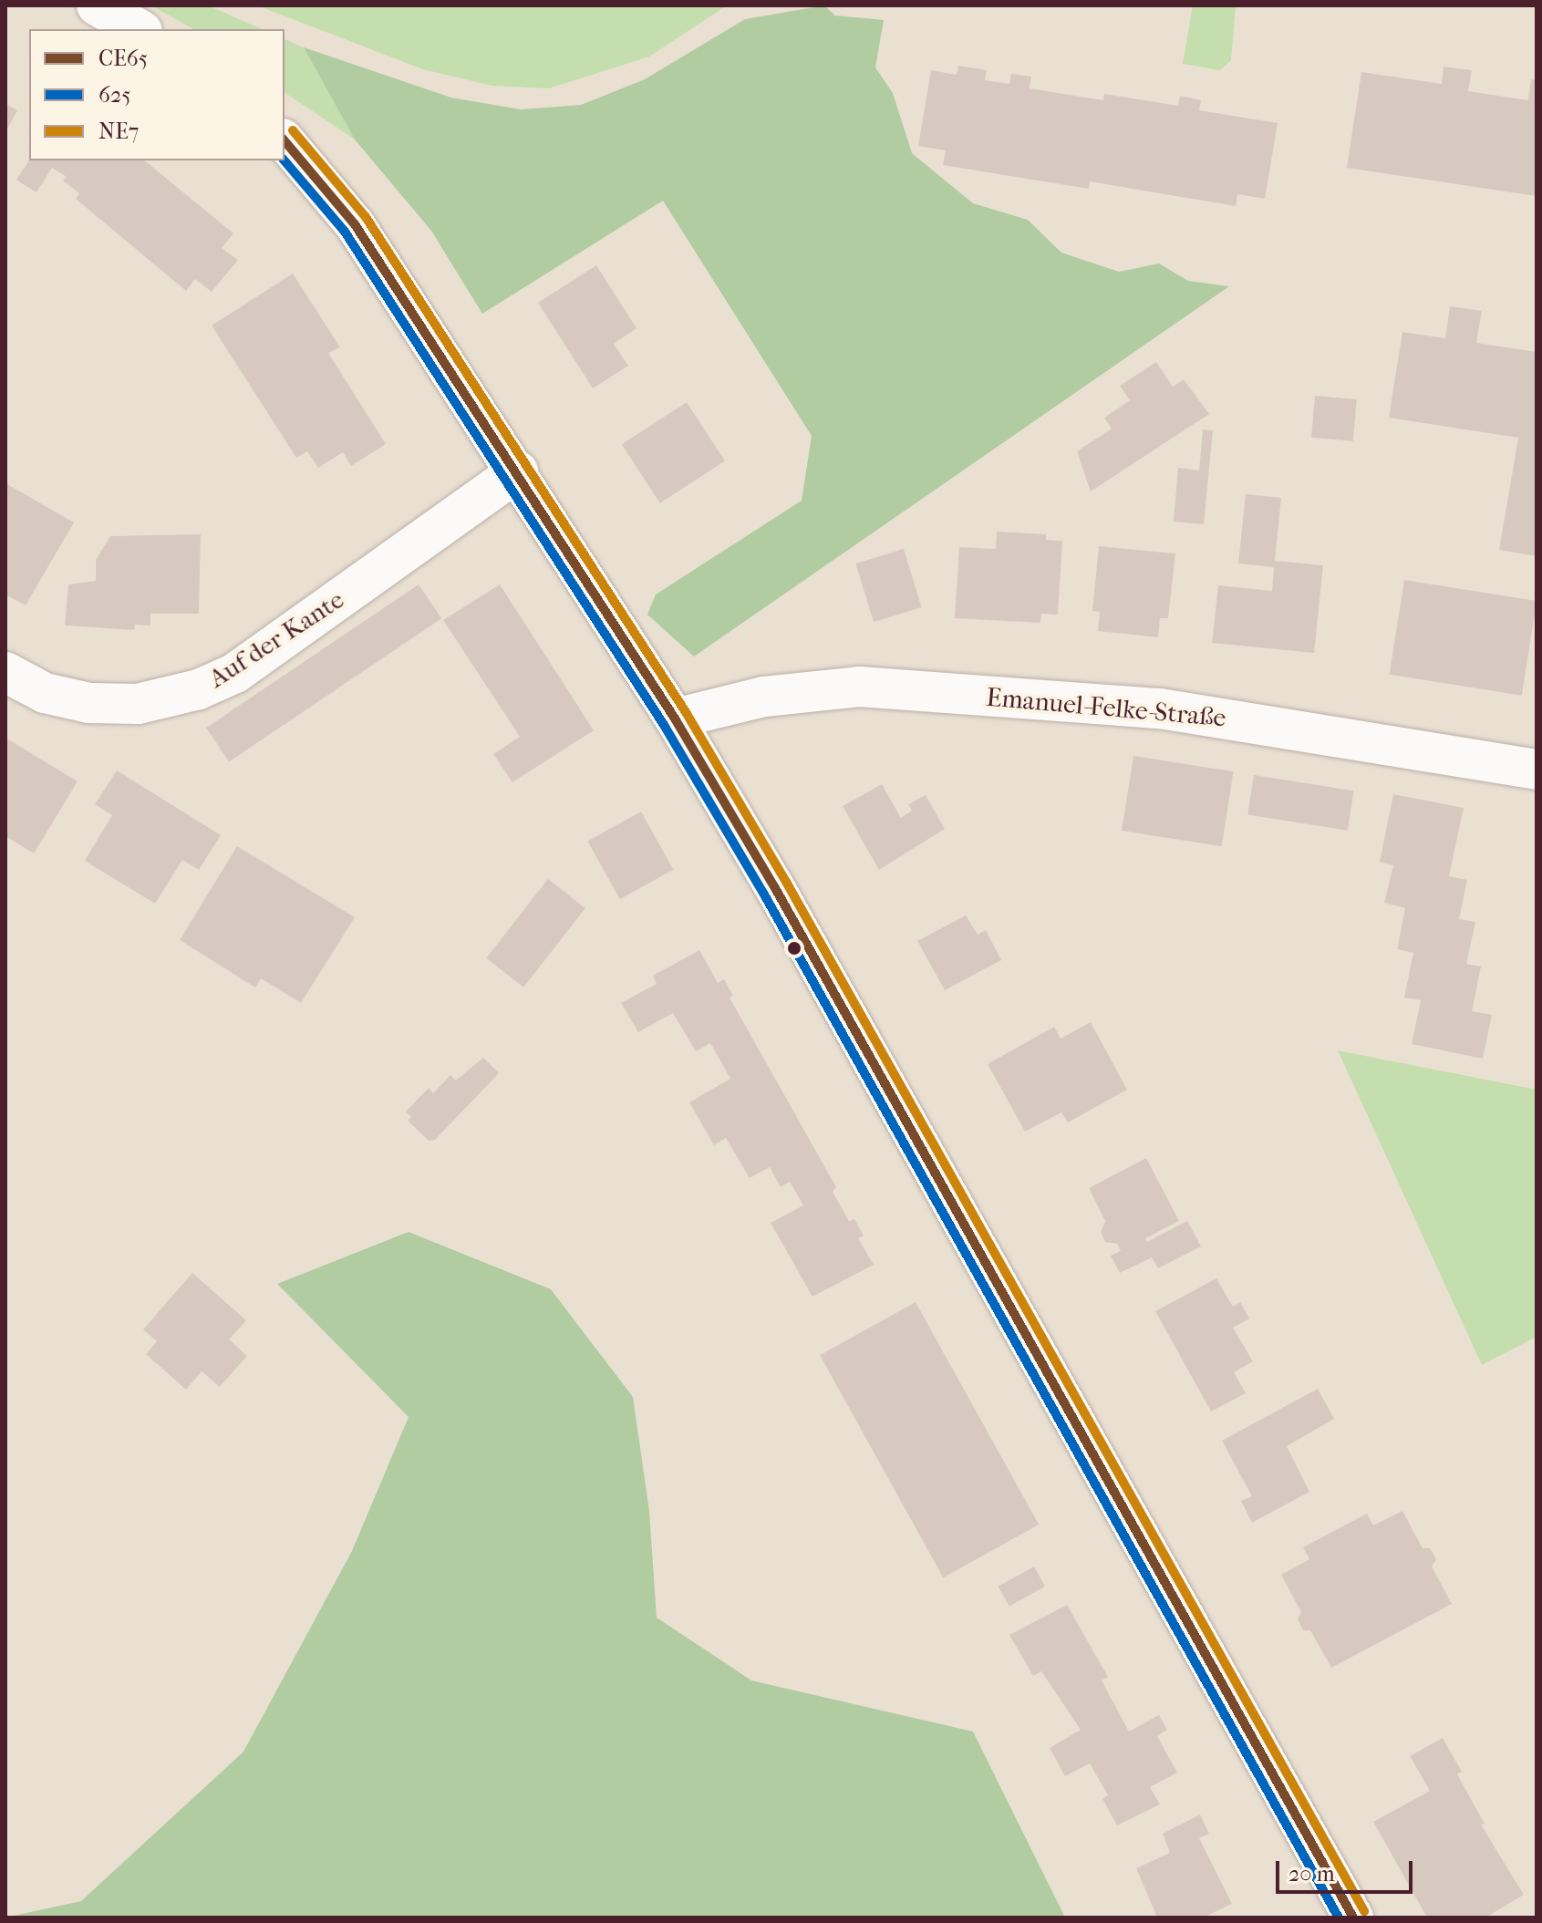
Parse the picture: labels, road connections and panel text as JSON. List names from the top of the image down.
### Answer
{
  "streets": {
    "street": ["Auf der Kante", "Emanuel-Felke-Straße"]
  },
  "lines": ["transit line NE7", "transit line CE65", "transit line 625"],
  "legend": ["CE65", "625", "NE7"],
  "scale_bar": "20 m"
}
